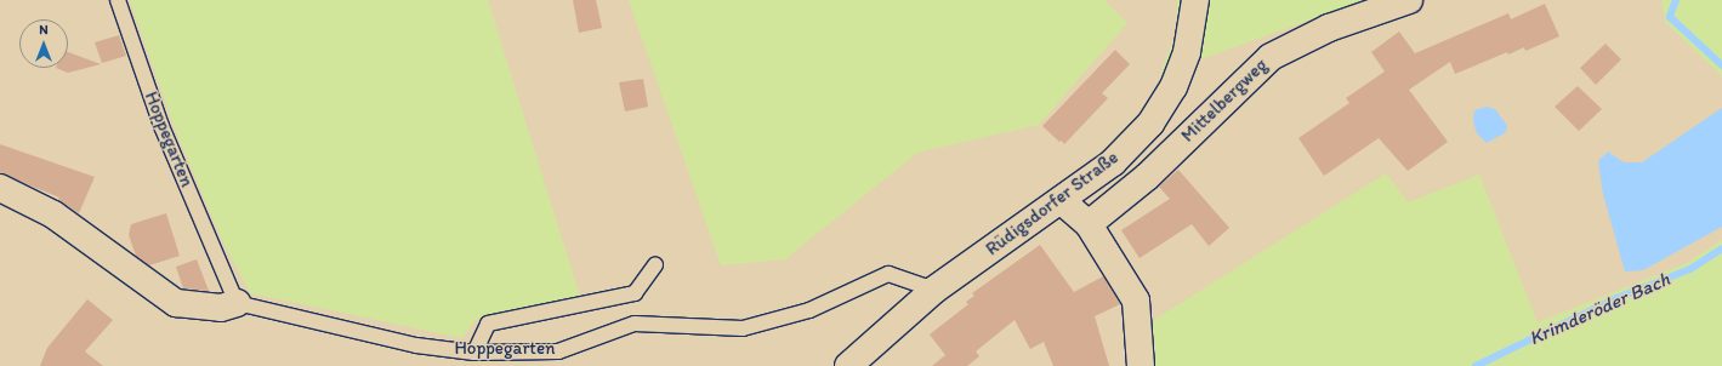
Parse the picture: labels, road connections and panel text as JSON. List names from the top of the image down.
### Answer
{
  "streets": {
    "street": ["Mittelbergweg", "Hoppegarten", "Rüdigsdorfer Straße"]
  },
  "crossings": [
    ["Hoppegarten", "Rüdigsdorfer Straße"]
  ],
  "water": ["Krimderöder Bach"],
  "north": "top"
}
